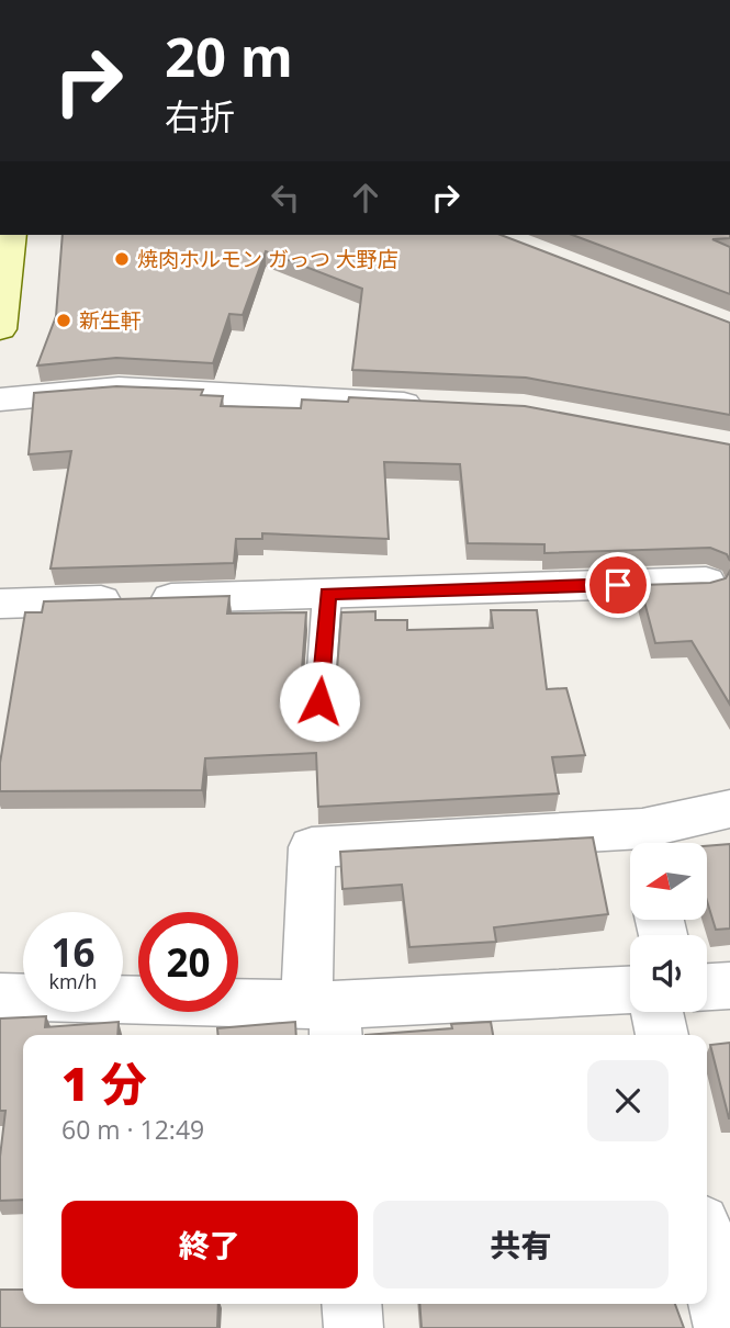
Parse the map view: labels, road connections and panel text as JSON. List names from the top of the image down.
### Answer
{
  "places": ["焼肉ホルモン ガっつ 大野店", "新生軒"],
  "north": "left",
  "page": {
    "turn": ["20 m", "右折"],
    "speed": "16 km/h",
    "limit": "20",
    "heading": ["1 分", "60 m · 12:49"],
    "buttons": ["終了", "共有"]
  }
}
